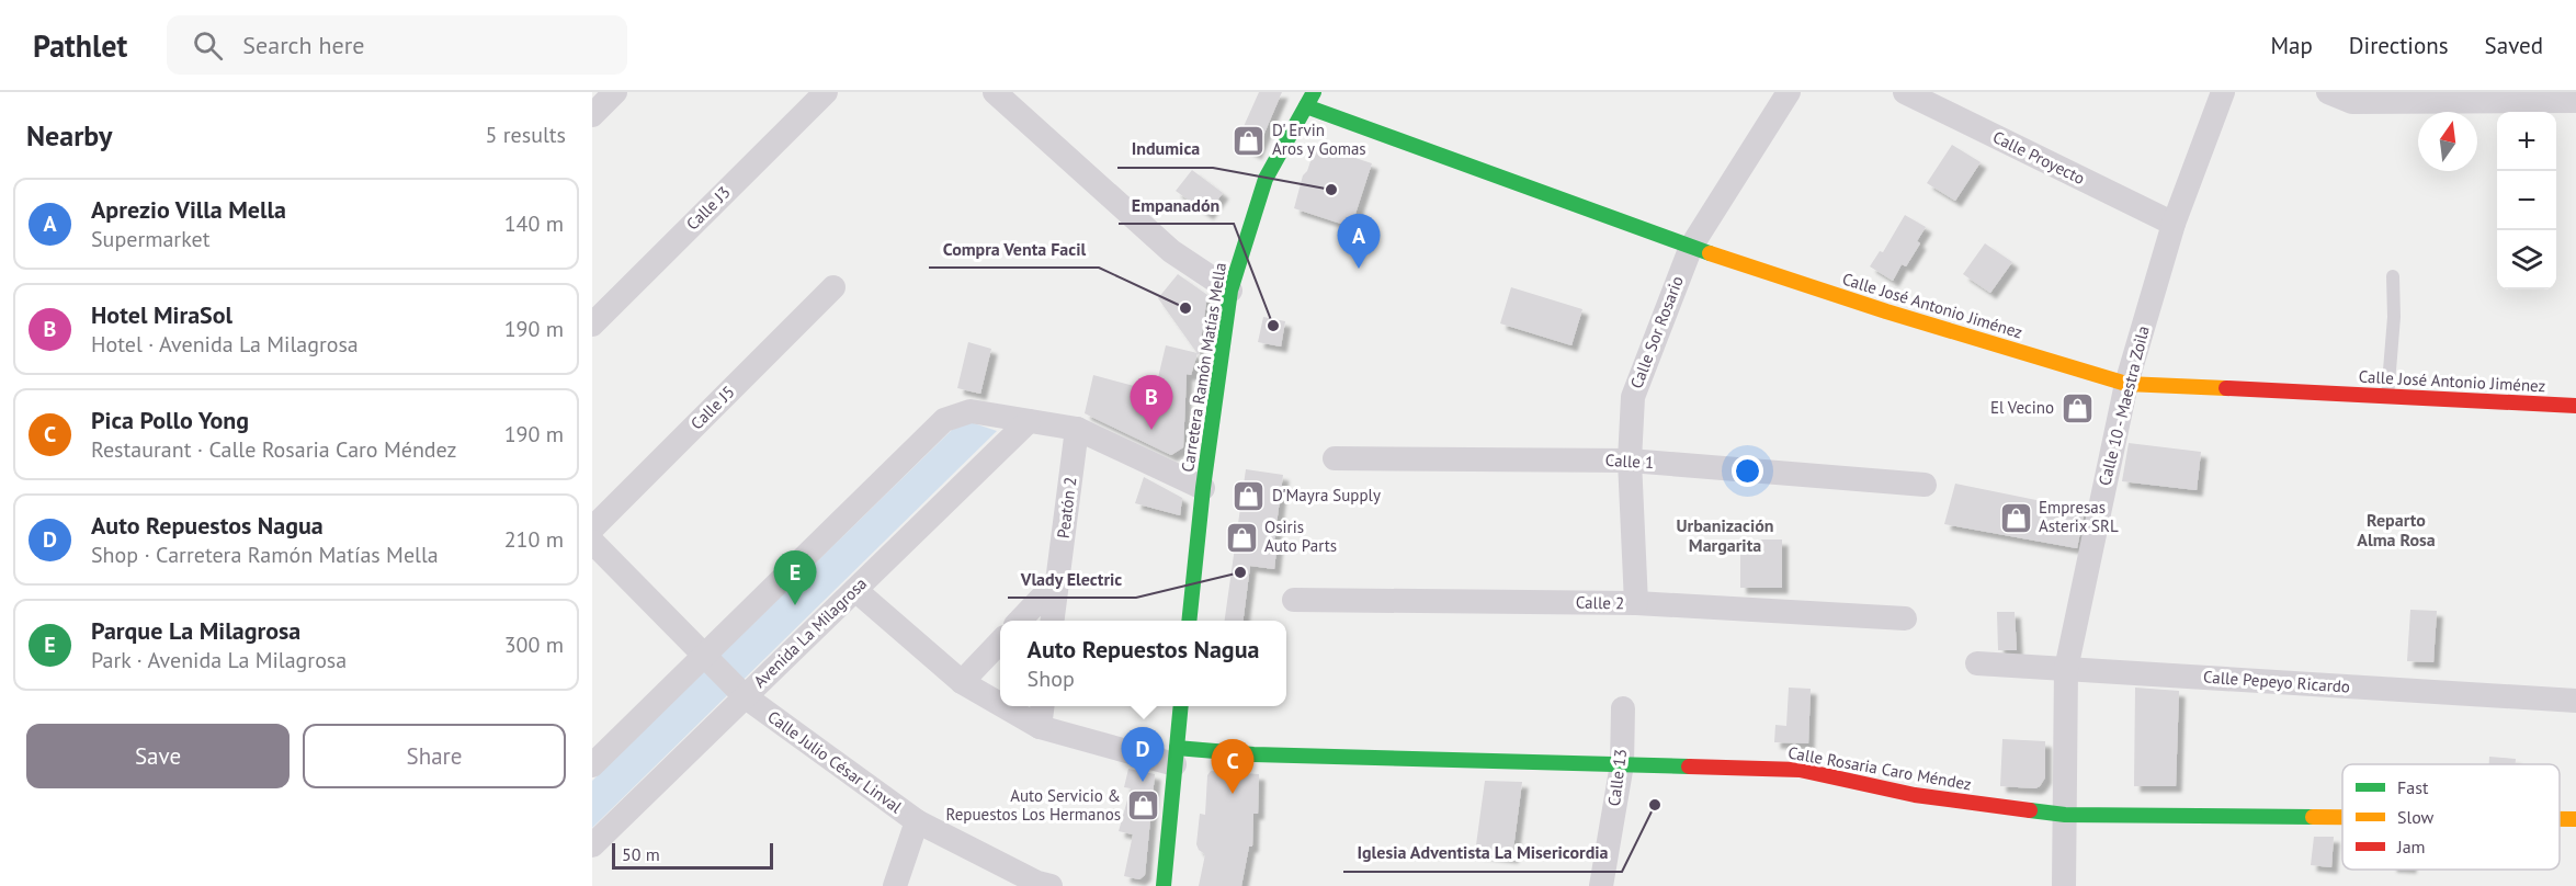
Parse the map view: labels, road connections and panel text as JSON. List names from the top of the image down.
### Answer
{
  "streets": {
    "street": [
      "Calle Proyecto",
      "Calle J3",
      "Calle José Antonio Jiménez",
      "Calle Sor Rosario",
      "Carretera Ramón Matías Mella",
      "Calle 10 - Maestra Zoila",
      "Calle J5",
      "Calle 1",
      "Peatón 2",
      "Calle 2",
      "Avenida La Milagrosa",
      "Calle Pepeyo Ricardo",
      "Calle Julio César Linval",
      "Calle Rosaria Caro Méndez",
      "Calle 13"
    ]
  },
  "crossings": [
    ["Calle Proyecto", "Calle 10 - Maestra Zoila"],
    ["Calle José Antonio Jiménez", "Calle Sor Rosario"],
    ["Calle José Antonio Jiménez", "Carretera Ramón Matías Mella"],
    ["Calle José Antonio Jiménez", "Calle 10 - Maestra Zoila"],
    ["Calle Sor Rosario", "Calle 1"],
    ["Calle Sor Rosario", "Calle 2"],
    ["Calle 10 - Maestra Zoila", "Calle Pepeyo Ricardo"],
    ["Calle 10 - Maestra Zoila", "Calle Rosaria Caro Méndez"],
    ["Avenida La Milagrosa", "Calle Julio César Linval"],
    ["Calle Rosaria Caro Méndez", "Calle 13"]
  ],
  "districts": ["Reparto Alma Rosa", "Urbanización Margarita"],
  "places": {
    "shop": [
      "D' Ervin Aros y Gomas",
      "El Vecino",
      "D'Mayra Supply",
      "Empresas Asterix SRL",
      "Osiris Auto Parts",
      "Auto Servicio & Repuestos Los Hermanos"
    ],
    "other": [
      "Indumica",
      "Compra Venta Facil",
      "Empanadón",
      "Vlady Electric",
      "Iglesia Adventista La Misericordia"
    ]
  },
  "legend": ["Fast", "Slow", "Jam"],
  "scale_bar": "50 m",
  "north": "top",
  "page": {
    "header": "Pathlet",
    "search": "Search here",
    "nav": ["Map", "Directions", "Saved"],
    "heading": ["Nearby", "5 results"],
    "map_buttons": ["+", "−"],
    "list": [
      {
        "mark": "A",
        "name": "Aprezio Villa Mella",
        "note": "Supermarket",
        "value": "140 m"
      },
      {
        "mark": "B",
        "name": "Hotel MiraSol",
        "note": "Hotel · Avenida La Milagrosa",
        "value": "190 m"
      },
      {
        "mark": "C",
        "name": "Pica Pollo Yong",
        "note": "Restaurant · Calle Rosaria Caro Méndez",
        "value": "190 m"
      },
      {
        "mark": "D",
        "name": "Auto Repuestos Nagua",
        "note": "Shop · Carretera Ramón Matías Mella",
        "value": "210 m"
      },
      {
        "mark": "E",
        "name": "Parque La Milagrosa",
        "note": "Park · Avenida La Milagrosa",
        "value": "300 m"
      }
    ],
    "pins": [
      "A",
      "B",
      "E",
      "D",
      "C"
    ],
    "popup": ["Auto Repuestos Nagua", "Shop"],
    "buttons": ["Save", "Share"],
    "scale": "50 m"
  }
}
